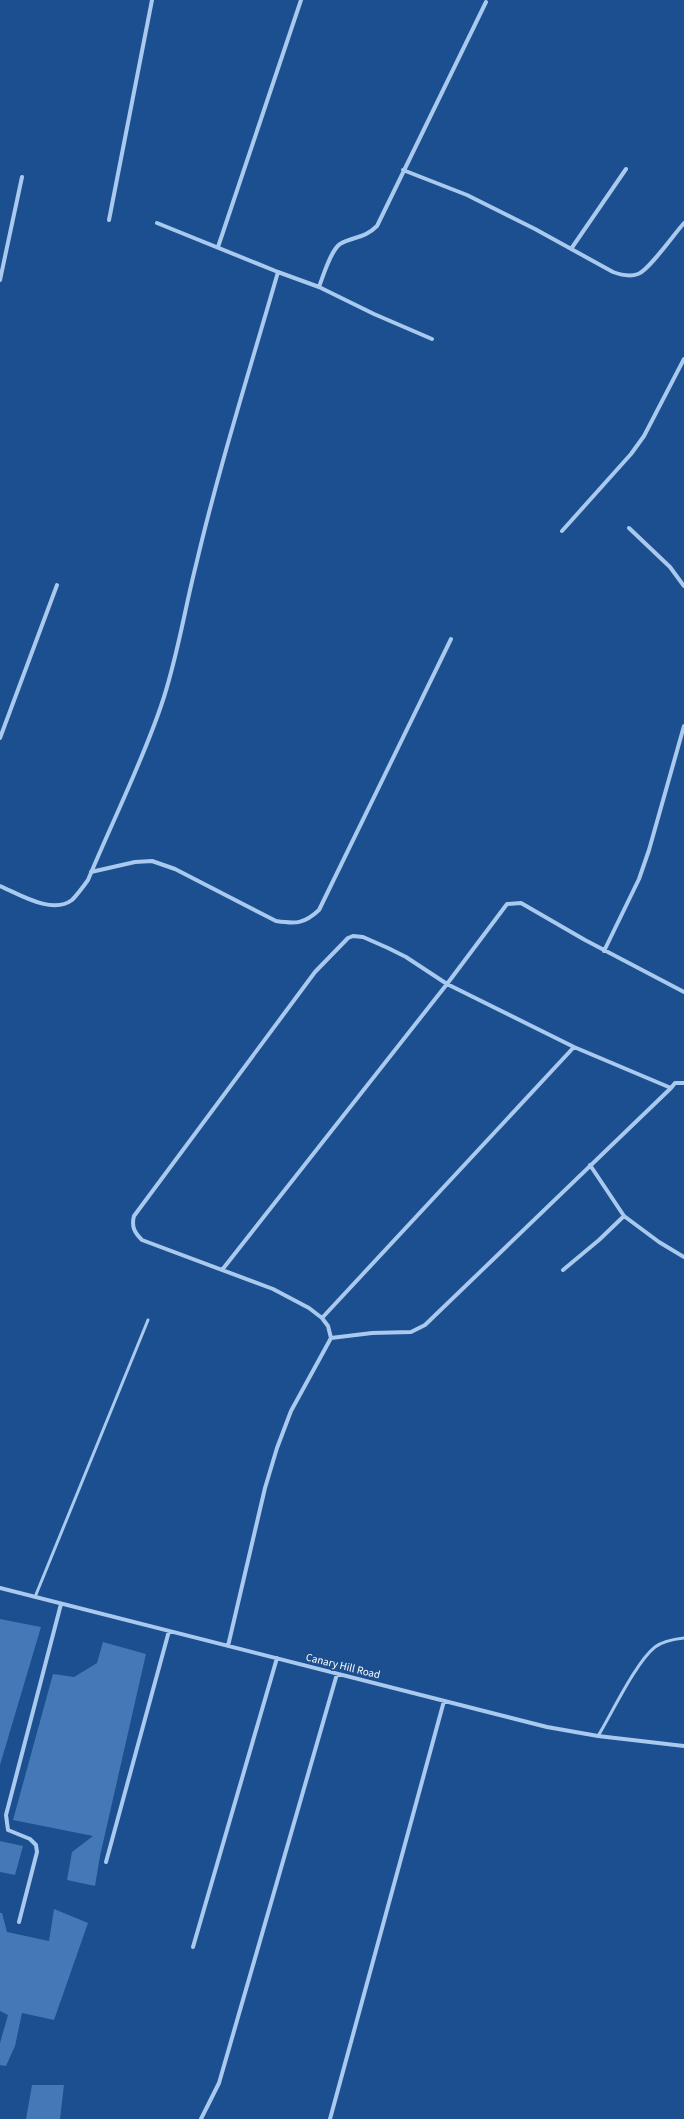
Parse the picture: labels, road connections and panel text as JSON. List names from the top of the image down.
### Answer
{
  "streets": {
    "street": ["Canary Hill Road"]
  }
}
